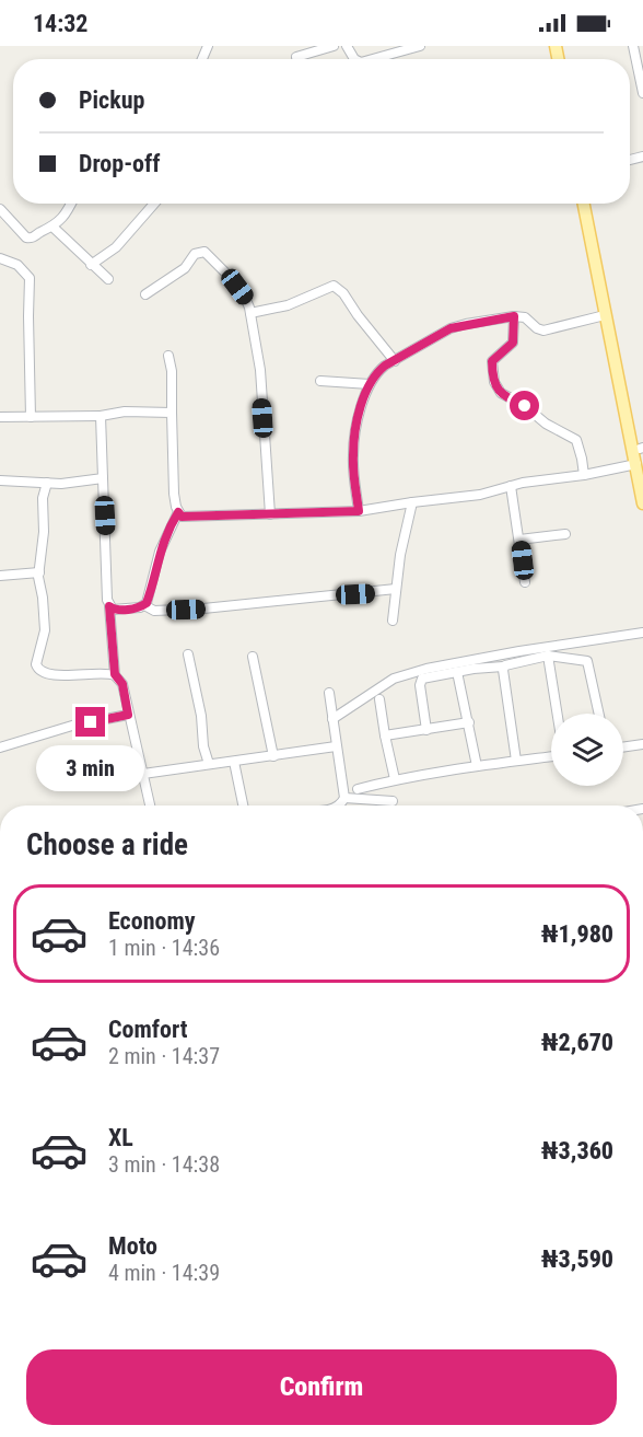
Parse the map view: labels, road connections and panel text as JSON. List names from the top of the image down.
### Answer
{
  "page": {
    "status": "14:32",
    "banner": ["Pickup", "Drop-off"],
    "bubble": "3 min",
    "heading": "Choose a ride",
    "list": [
      {
        "name": "Economy",
        "note": "1 min · 14:36",
        "value": "₦1,980"
      },
      {
        "name": "Comfort",
        "note": "2 min · 14:37",
        "value": "₦2,670"
      },
      {
        "name": "XL",
        "note": "3 min · 14:38",
        "value": "₦3,360"
      },
      {
        "name": "Moto",
        "note": "4 min · 14:39",
        "value": "₦3,590"
      }
    ],
    "buttons": "Confirm"
  }
}
